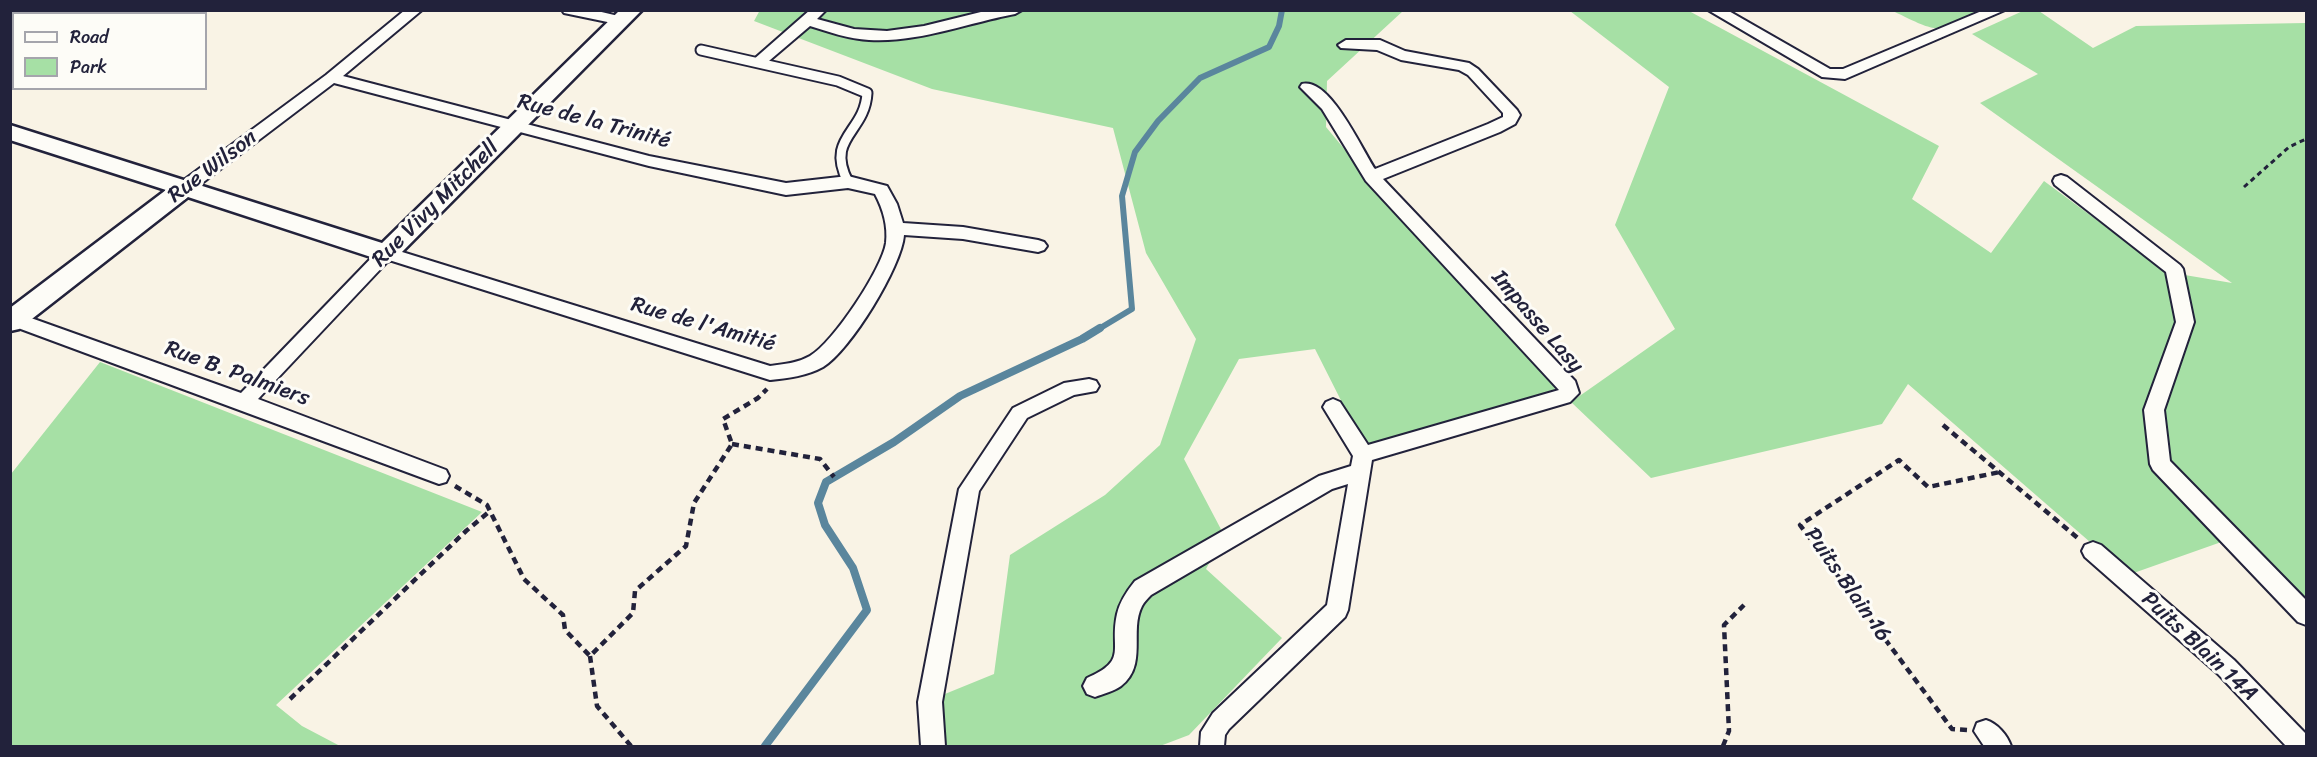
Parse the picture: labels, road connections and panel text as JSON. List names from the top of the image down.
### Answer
{
  "streets": {
    "street": [
      "Rue de la Trinité",
      "Rue Wilson",
      "Rue Vivy Mitchell",
      "Impasse Lasy",
      "Rue de l'Amitié",
      "Rue B. Palmiers",
      "Puits Blain 14A"
    ],
    "path": ["Puits Blain 16"]
  },
  "crossings": [
    ["Rue de la Trinité", "Rue Wilson"],
    ["Rue de la Trinité", "Rue Vivy Mitchell"],
    ["Rue de la Trinité", "Rue de l'Amitié"],
    ["Rue Wilson", "Rue B. Palmiers"],
    ["Rue Vivy Mitchell", "Rue de l'Amitié"],
    ["Rue Vivy Mitchell", "Rue B. Palmiers"]
  ],
  "legend": ["Road", "Park"]
}
